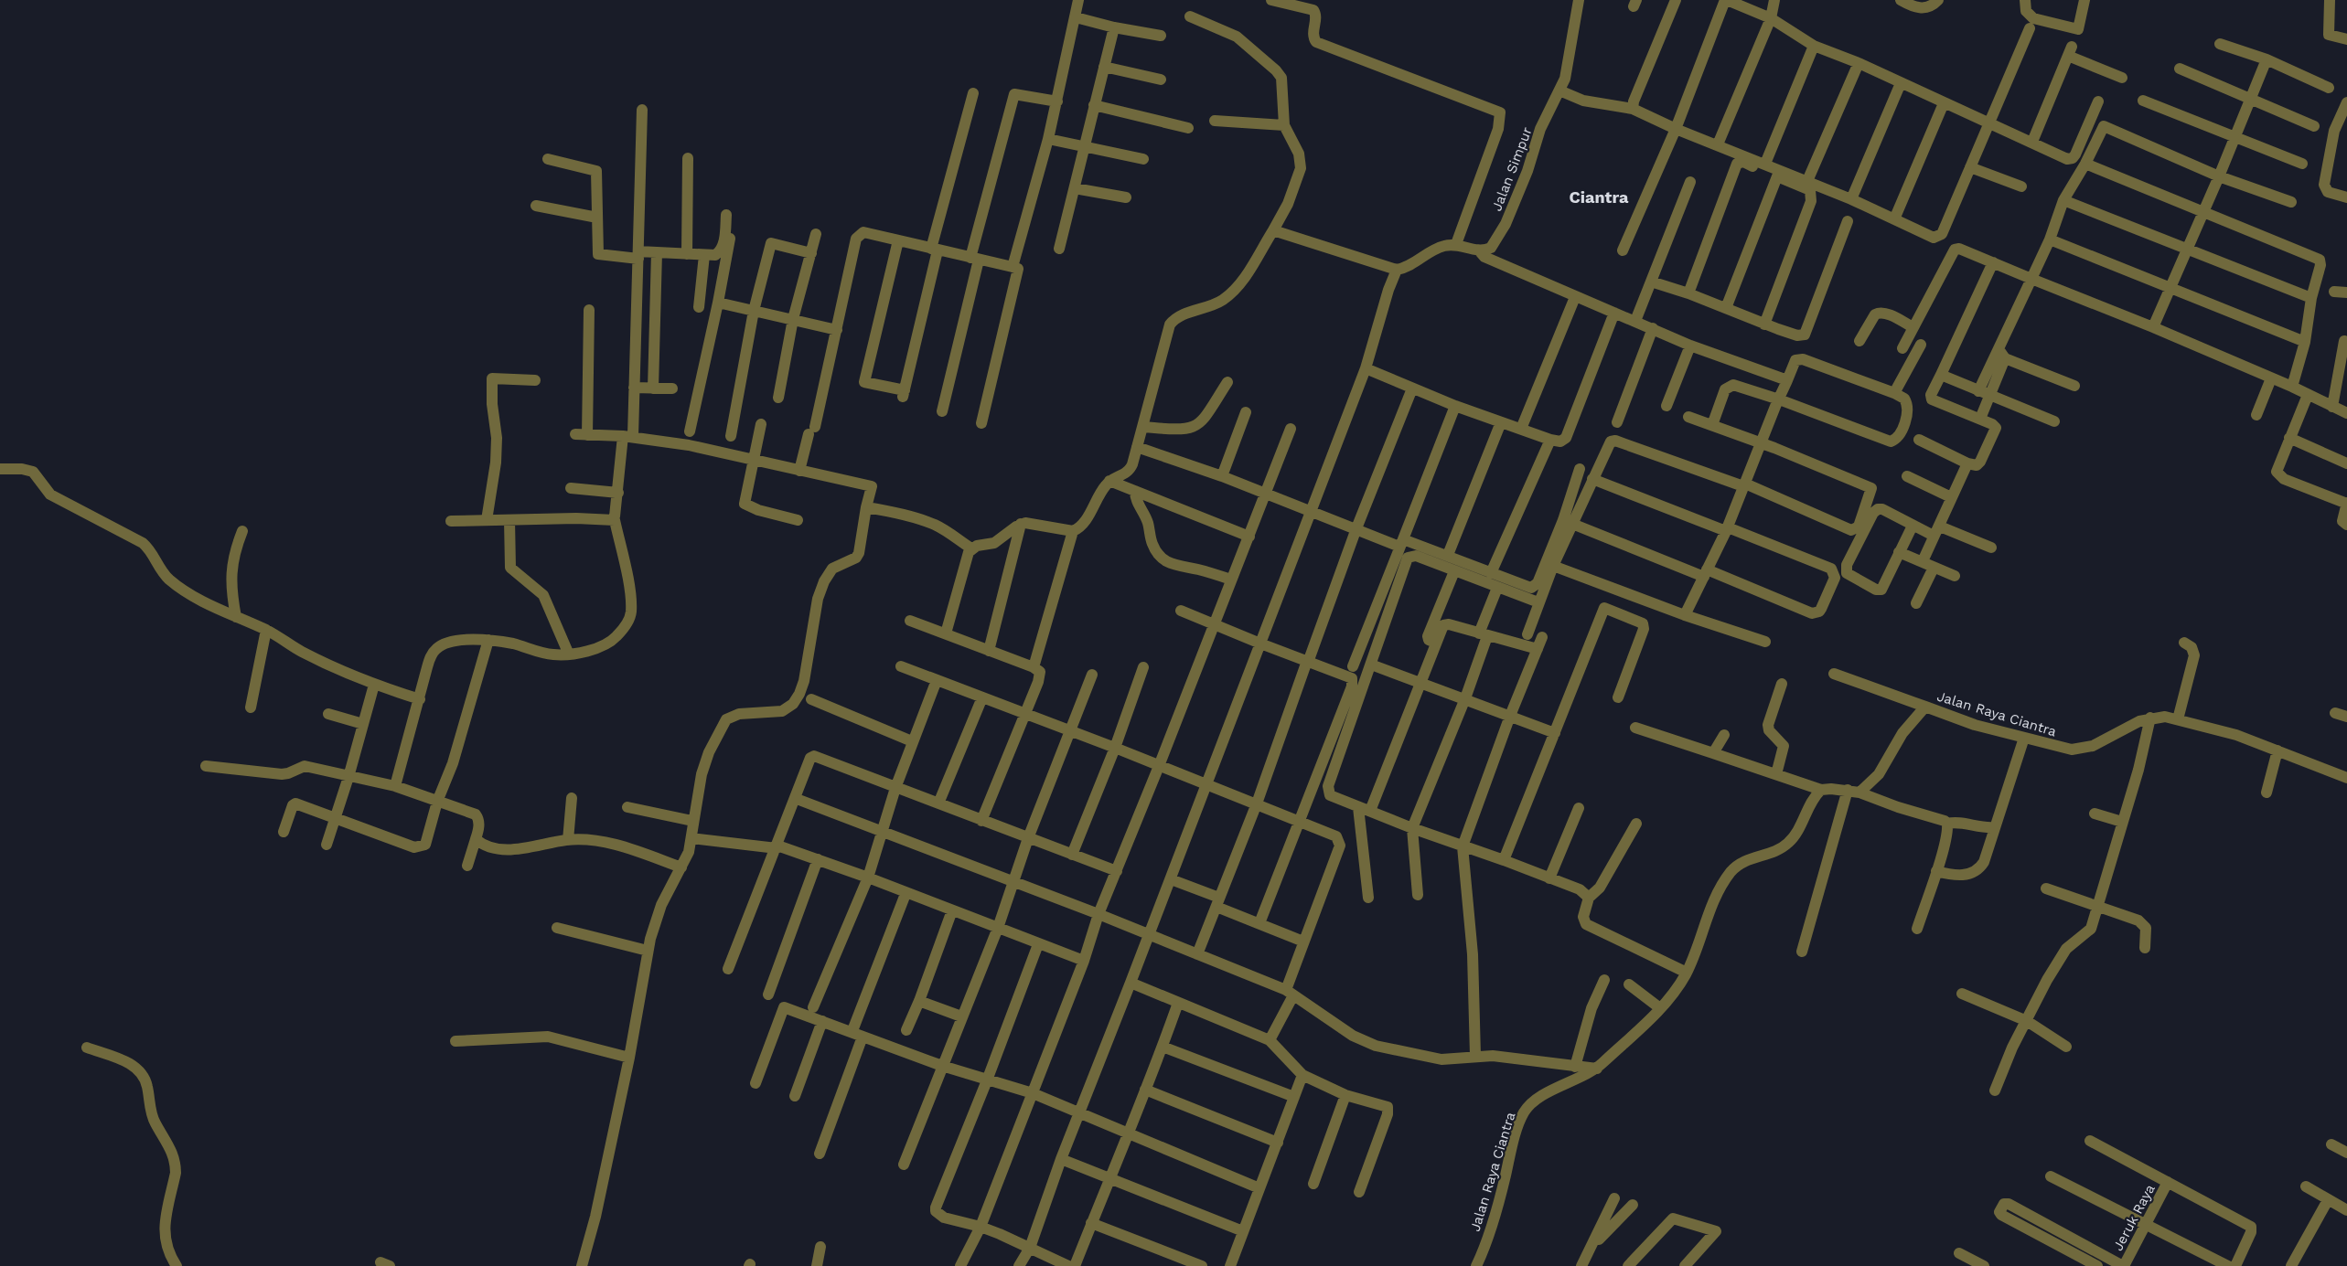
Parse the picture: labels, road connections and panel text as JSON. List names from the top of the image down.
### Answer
{
  "streets": {
    "street": ["Jalan Simpur", "Jalan Raya Ciantra", "Jeruk Raya"]
  },
  "districts": ["Ciantra"]
}
